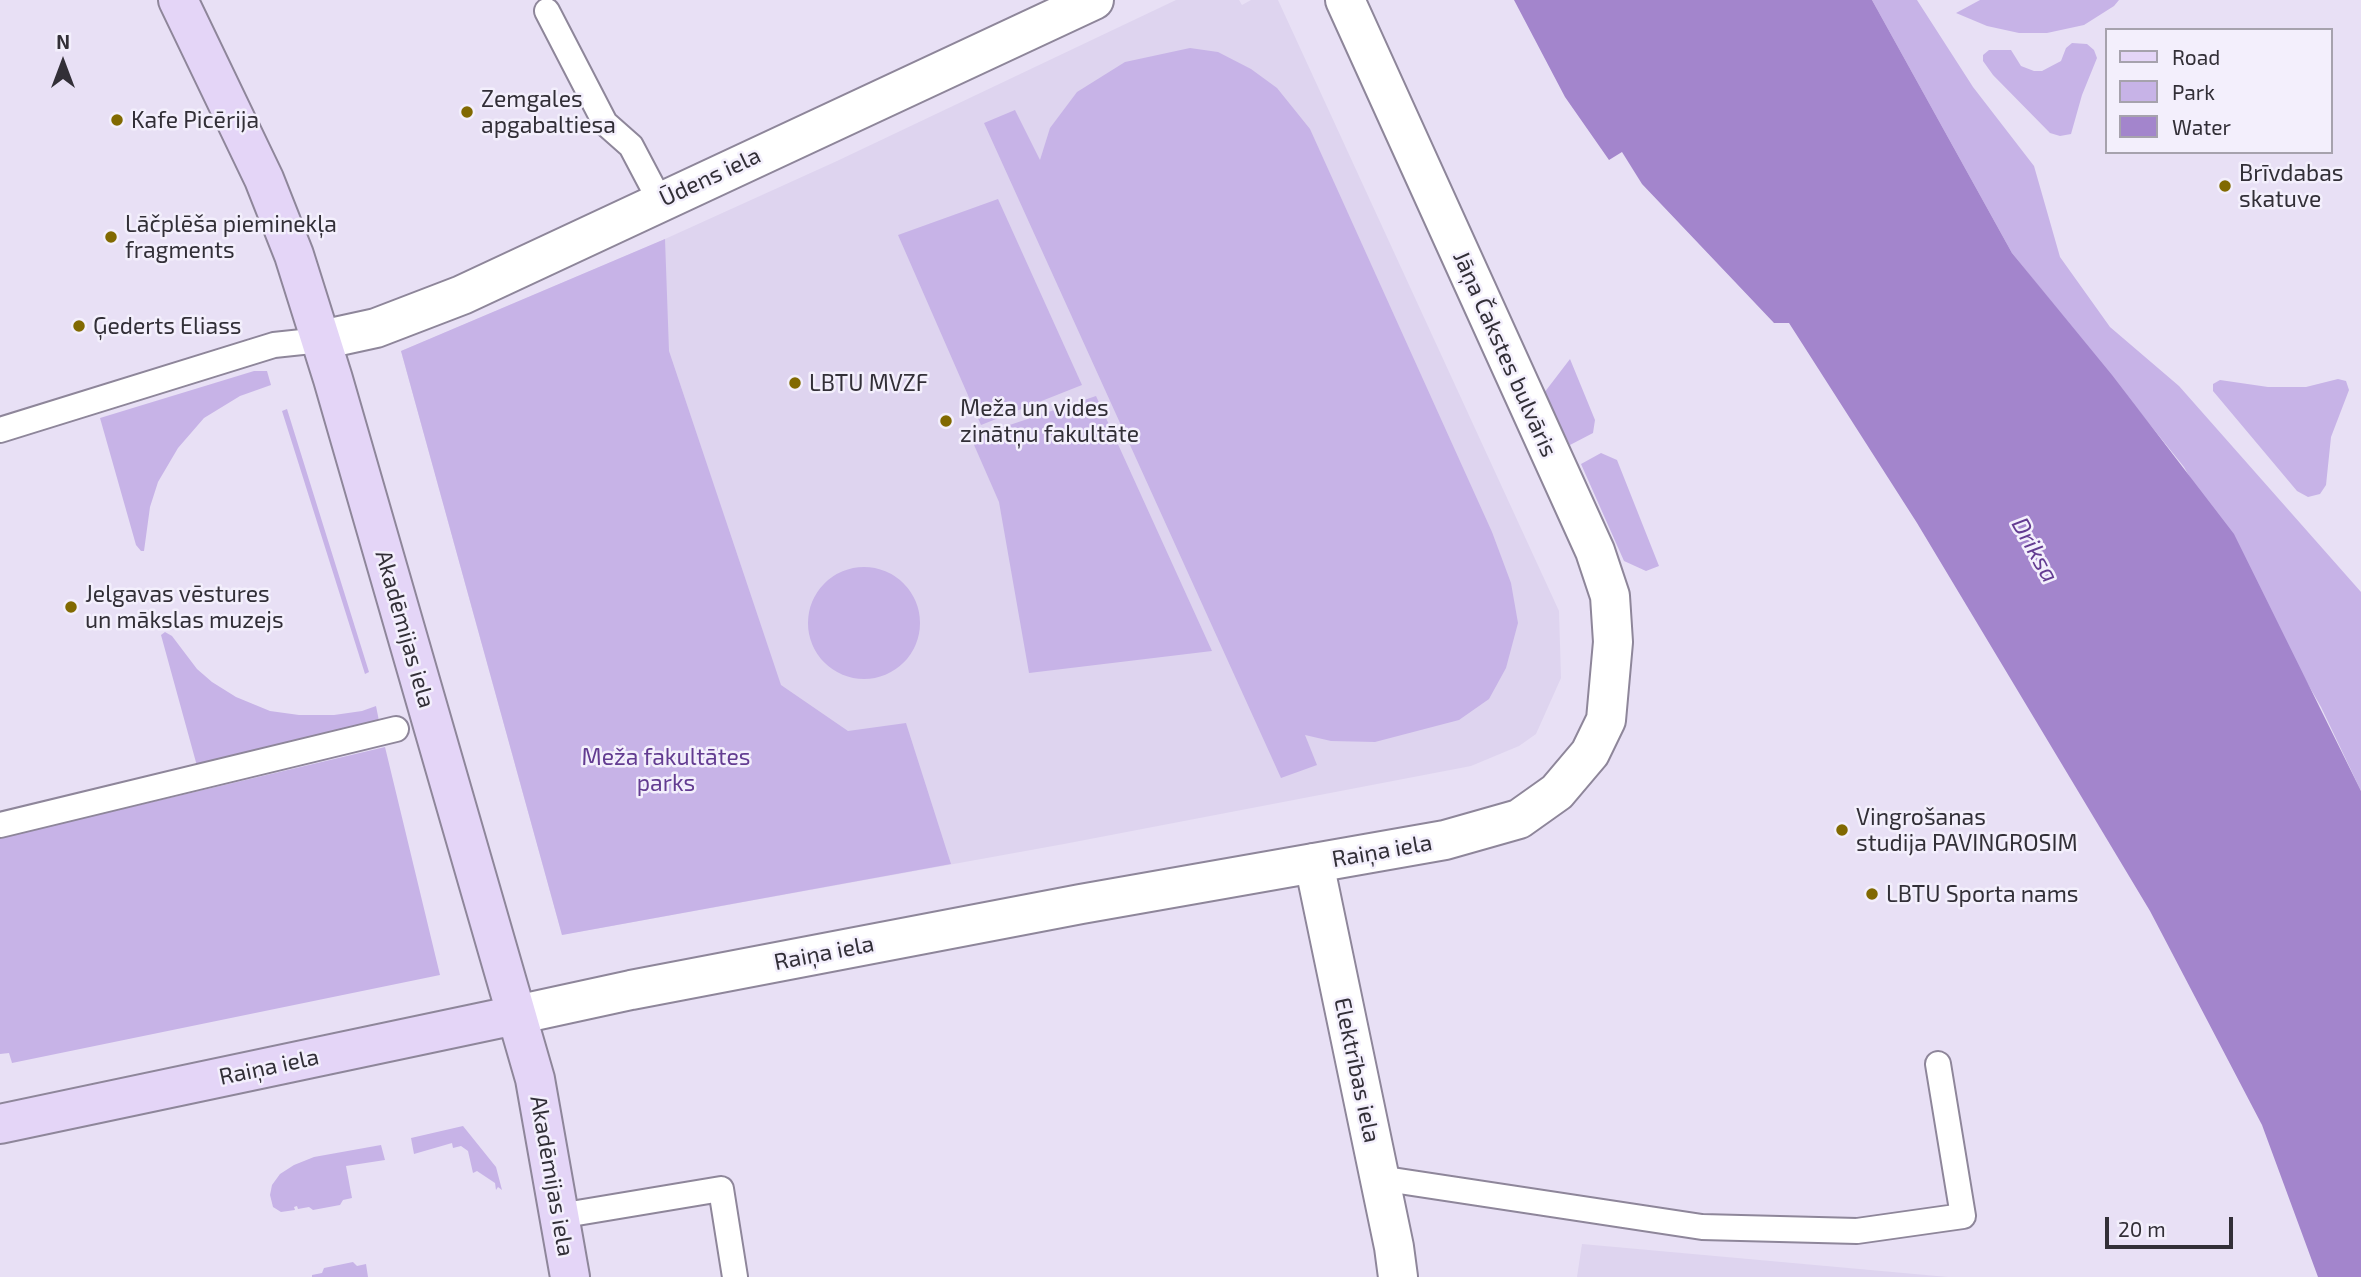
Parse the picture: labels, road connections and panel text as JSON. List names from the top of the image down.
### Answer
{
  "streets": {
    "main road": ["Akadēmijas iela", "Raiņa iela"],
    "street": ["Ūdens iela", "Jāņa Čakstes bulvāris", "Elektrības iela"]
  },
  "crossings": [
    ["Ūdens iela", "Akadēmijas iela"],
    ["Jāņa Čakstes bulvāris", "Raiņa iela"],
    ["Akadēmijas iela", "Raiņa iela"],
    ["Raiņa iela", "Elektrības iela"]
  ],
  "water": ["Driksa"],
  "parks": ["Meža fakultātes parks"],
  "places": [
    "Zemgales apgabaltiesa",
    "Kafe Picērija",
    "Brīvdabas skatuve",
    "Lāčplēša pieminekļa fragments",
    "Ģederts Eliass",
    "LBTU MVZF",
    "Meža un vides zinātņu fakultāte",
    "Jelgavas vēstures un mākslas muzejs",
    "Vingrošanas studija PAVINGROSIM",
    "LBTU Sporta nams"
  ],
  "legend": ["Road", "Park", "Water"],
  "scale_bar": "20 m",
  "north": "top"
}
